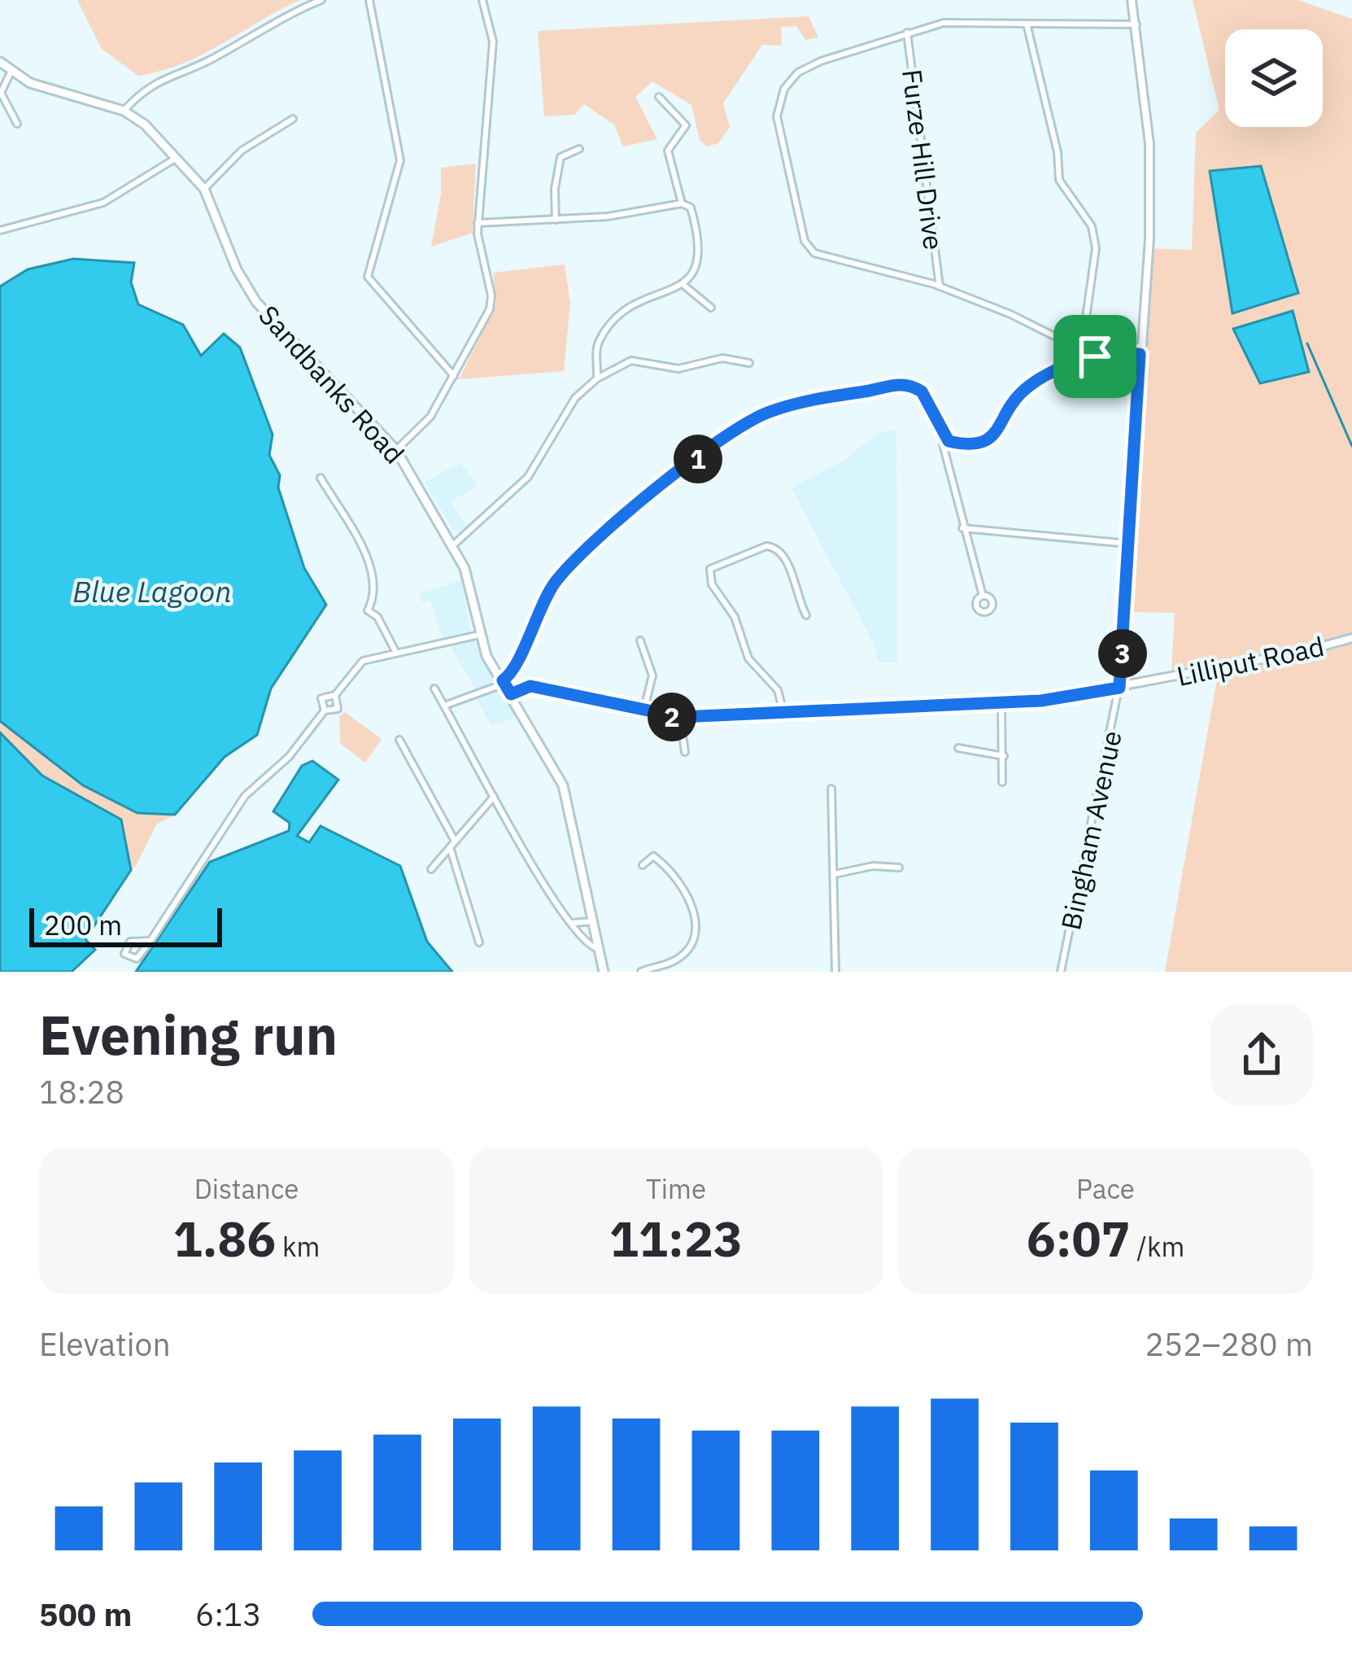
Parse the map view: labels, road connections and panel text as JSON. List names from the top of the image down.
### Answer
{
  "streets": {
    "main road": ["Sandbanks Road"],
    "street": ["Furze Hill Drive", "Lilliput Road", "Bingham Avenue"]
  },
  "crossings": [
    ["Sandbanks Road", "Lilliput Road"],
    ["Lilliput Road", "Bingham Avenue"]
  ],
  "water": ["Blue Lagoon"],
  "scale_bar": "200 m",
  "page": {
    "pins": ["1", "3", "2"],
    "scale": "200 m",
    "heading": ["Evening run", "18:28"],
    "stats": [
      ["Distance", "1.86 km"],
      ["Time", "11:23"],
      ["Pace", "6:07 /km"]
    ],
    "chart": ["Elevation", "252–280 m"],
    "list": [
      {
        "name": "500 m",
        "note": "6:13"
      }
    ]
  }
}
